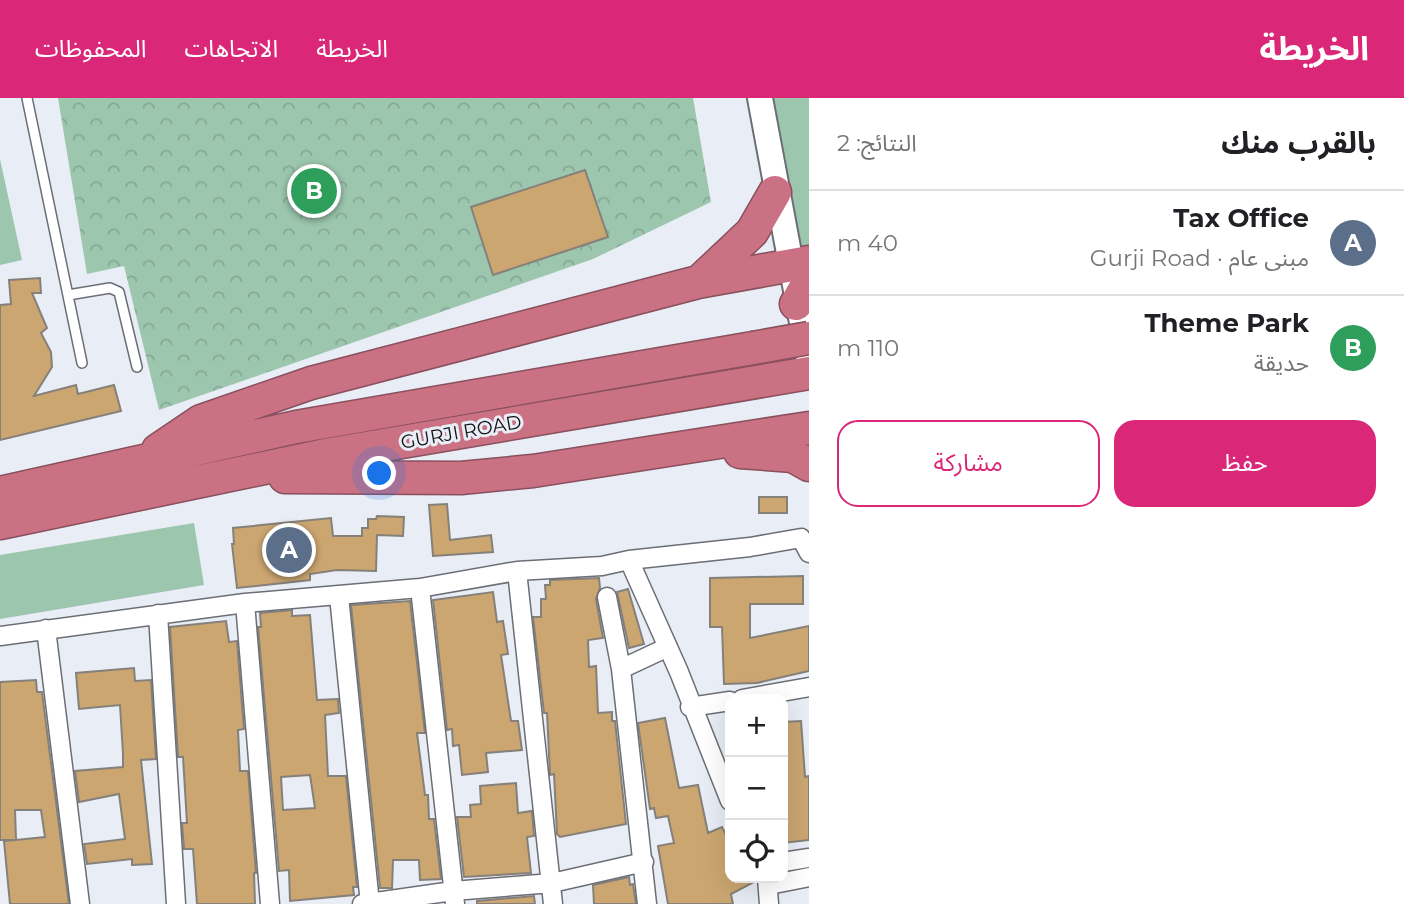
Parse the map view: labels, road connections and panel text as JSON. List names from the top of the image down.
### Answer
{
  "streets": {
    "highway": ["GURJI ROAD"]
  },
  "page": {
    "header": "الخريطة",
    "nav": ["الخريطة", "الاتجاهات", "المحفوظات"],
    "heading": ["بالقرب منك", "النتائج: 2"],
    "pins": ["B", "A"],
    "list": [
      {
        "mark": "A",
        "name": "Tax Office",
        "note": "مبنى عام · Gurji Road",
        "value": "40 m"
      },
      {
        "mark": "B",
        "name": "Theme Park",
        "note": "حديقة",
        "value": "110 m"
      }
    ],
    "buttons": ["حفظ", "مشاركة"],
    "map_buttons": ["+", "−"]
  }
}
